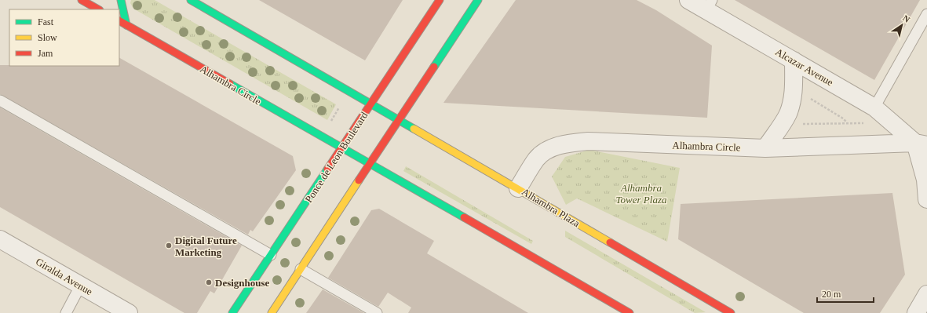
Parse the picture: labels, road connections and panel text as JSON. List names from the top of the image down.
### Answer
{
  "streets": {
    "street": [
      "Alcazar Avenue",
      "Alhambra Circle",
      "Ponce de Leon Boulevard",
      "Alhambra Plaza",
      "Giralda Avenue"
    ]
  },
  "crossings": [
    ["Alcazar Avenue", "Alhambra Circle"],
    ["Alhambra Circle", "Ponce de Leon Boulevard"],
    ["Alhambra Circle", "Alhambra Plaza"],
    ["Ponce de Leon Boulevard", "Alhambra Plaza"]
  ],
  "parks": ["Alhambra Tower Plaza"],
  "places": ["Digital Future Marketing", "Designhouse"],
  "legend": ["Fast", "Slow", "Jam"],
  "scale_bar": "20 m",
  "north": "top right"
}
